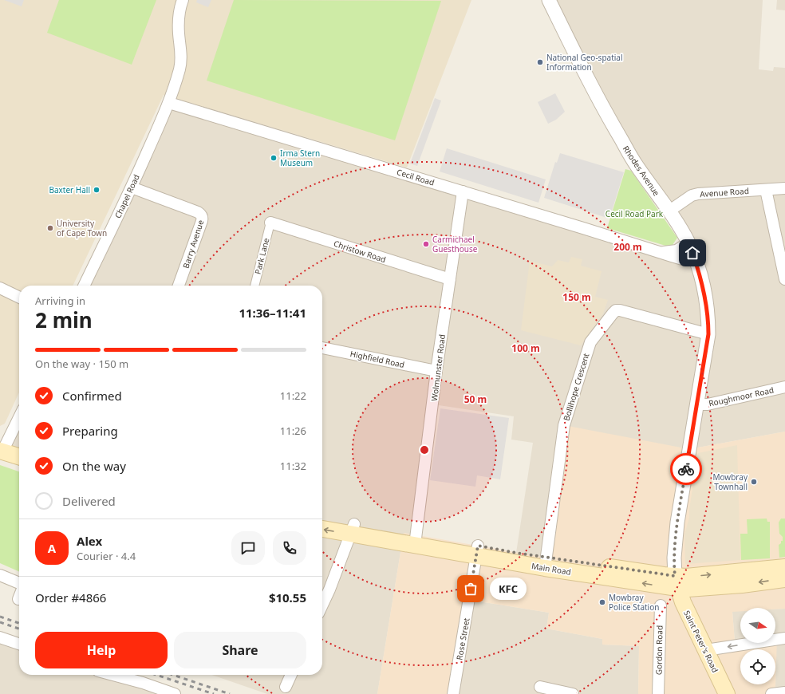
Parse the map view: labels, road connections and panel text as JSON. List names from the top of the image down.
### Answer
{
  "streets": {
    "main road": ["Main Road", "Saint Peter's Road"],
    "street": [
      "Rhodes Avenue",
      "Cecil Road",
      "Avenue Road",
      "Chapel Road",
      "Barry Avenue",
      "Christow Road",
      "Park Lane",
      "Highfield Road",
      "Wolmunster Road",
      "Bollihope Crescent",
      "Roughmoor Road",
      "Rose Street",
      "Gordon Road"
    ]
  },
  "crossings": [
    ["Rhodes Avenue", "Cecil Road"],
    ["Rhodes Avenue", "Avenue Road"],
    ["Rhodes Avenue", "Bollihope Crescent"],
    ["Rhodes Avenue", "Roughmoor Road"],
    ["Rhodes Avenue", "Main Road"],
    ["Rhodes Avenue", "Saint Peter's Road"],
    ["Cecil Road", "Chapel Road"],
    ["Cecil Road", "Wolmunster Road"],
    ["Chapel Road", "Barry Avenue"],
    ["Christow Road", "Park Lane"],
    ["Christow Road", "Wolmunster Road"],
    ["Highfield Road", "Wolmunster Road"],
    ["Wolmunster Road", "Main Road"],
    ["Bollihope Crescent", "Main Road"],
    ["Main Road", "Rose Street"],
    ["Main Road", "Saint Peter's Road"]
  ],
  "parks": ["Cecil Road Park"],
  "places": [
    "National Geo-spatial Information",
    "Irma Stern Museum",
    "Baxter Hall",
    "University of Cape Town",
    "Carmichael Guesthouse",
    "Mowbray Townhall",
    "KFC",
    "Mowbray Police Station"
  ],
  "north": "right",
  "page": {
    "heading": ["2 min", "Arriving in", "11:36–11:41"],
    "panel": [
      "Alex",
      "Courier · 4.4",
      "Order #4866",
      "$10.55"
    ],
    "bar": "On the way · 150 m",
    "list": [
      ["Confirmed", "11:22"],
      ["Preparing", "11:26"],
      ["On the way", "11:32"],
      "Delivered"
    ],
    "round": "A",
    "bubble": "KFC",
    "buttons": ["Help", "Share"]
  },
  "rings": [
    "200 m",
    "150 m",
    "100 m",
    "50 m"
  ]
}
